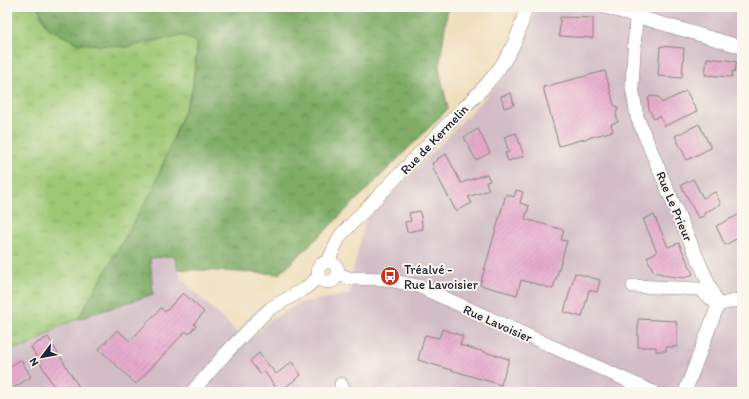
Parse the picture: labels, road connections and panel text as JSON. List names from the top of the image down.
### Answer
{
  "streets": {
    "street": ["Rue de Kermelin", "Rue Le Prieur", "Rue Lavoisier"]
  },
  "crossings": [
    ["Rue de Kermelin", "Rue Lavoisier"]
  ],
  "places": {
    "bus stop": ["Tréalvé - Rue Lavoisier"]
  },
  "north": "bottom left"
}
